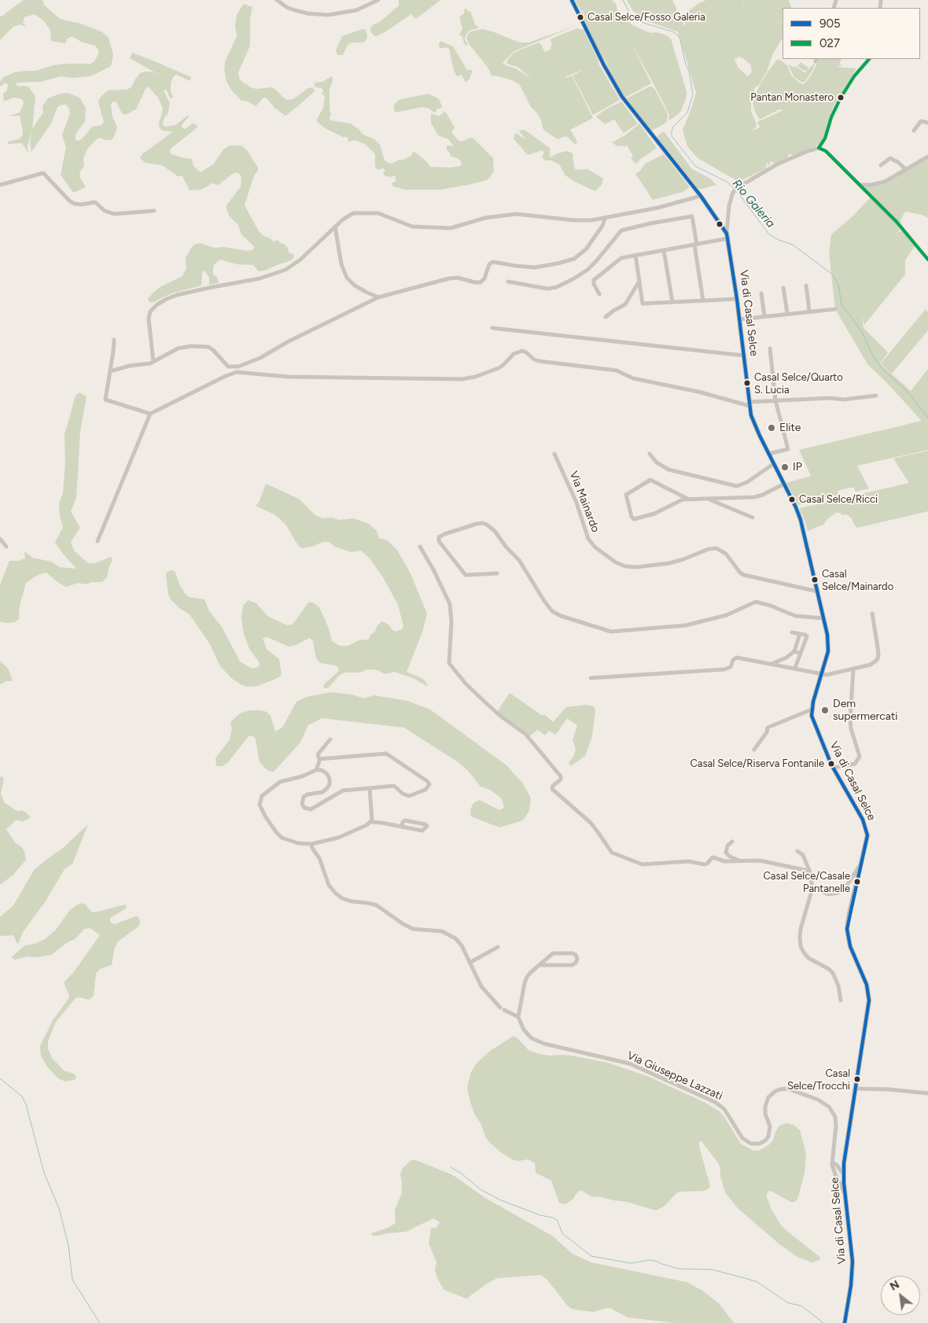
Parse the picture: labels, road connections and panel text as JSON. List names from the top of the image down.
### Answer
{
  "streets": {
    "main road": ["Via di Casal Selce"],
    "street": ["Via Mainardo", "Via Giuseppe Lazzati"]
  },
  "crossings": [
    ["Via di Casal Selce", "Via Mainardo"]
  ],
  "water": ["Rio Galeria"],
  "places": [
    "Casal Selce/Fosso Galeria",
    "Pantan Monastero",
    "Casal Selce/Quarto S. Lucia",
    "Elite",
    "IP",
    "Casal Selce/Ricci",
    "Casal Selce/Mainardo",
    "Dem supermercati",
    "Casal Selce/Riserva Fontanile",
    "Casal Selce/Casale Pantanelle",
    "Casal Selce/Trocchi"
  ],
  "lines": ["transit line 905", "transit line 027"],
  "legend": ["905", "027"],
  "north": "top left"
}
